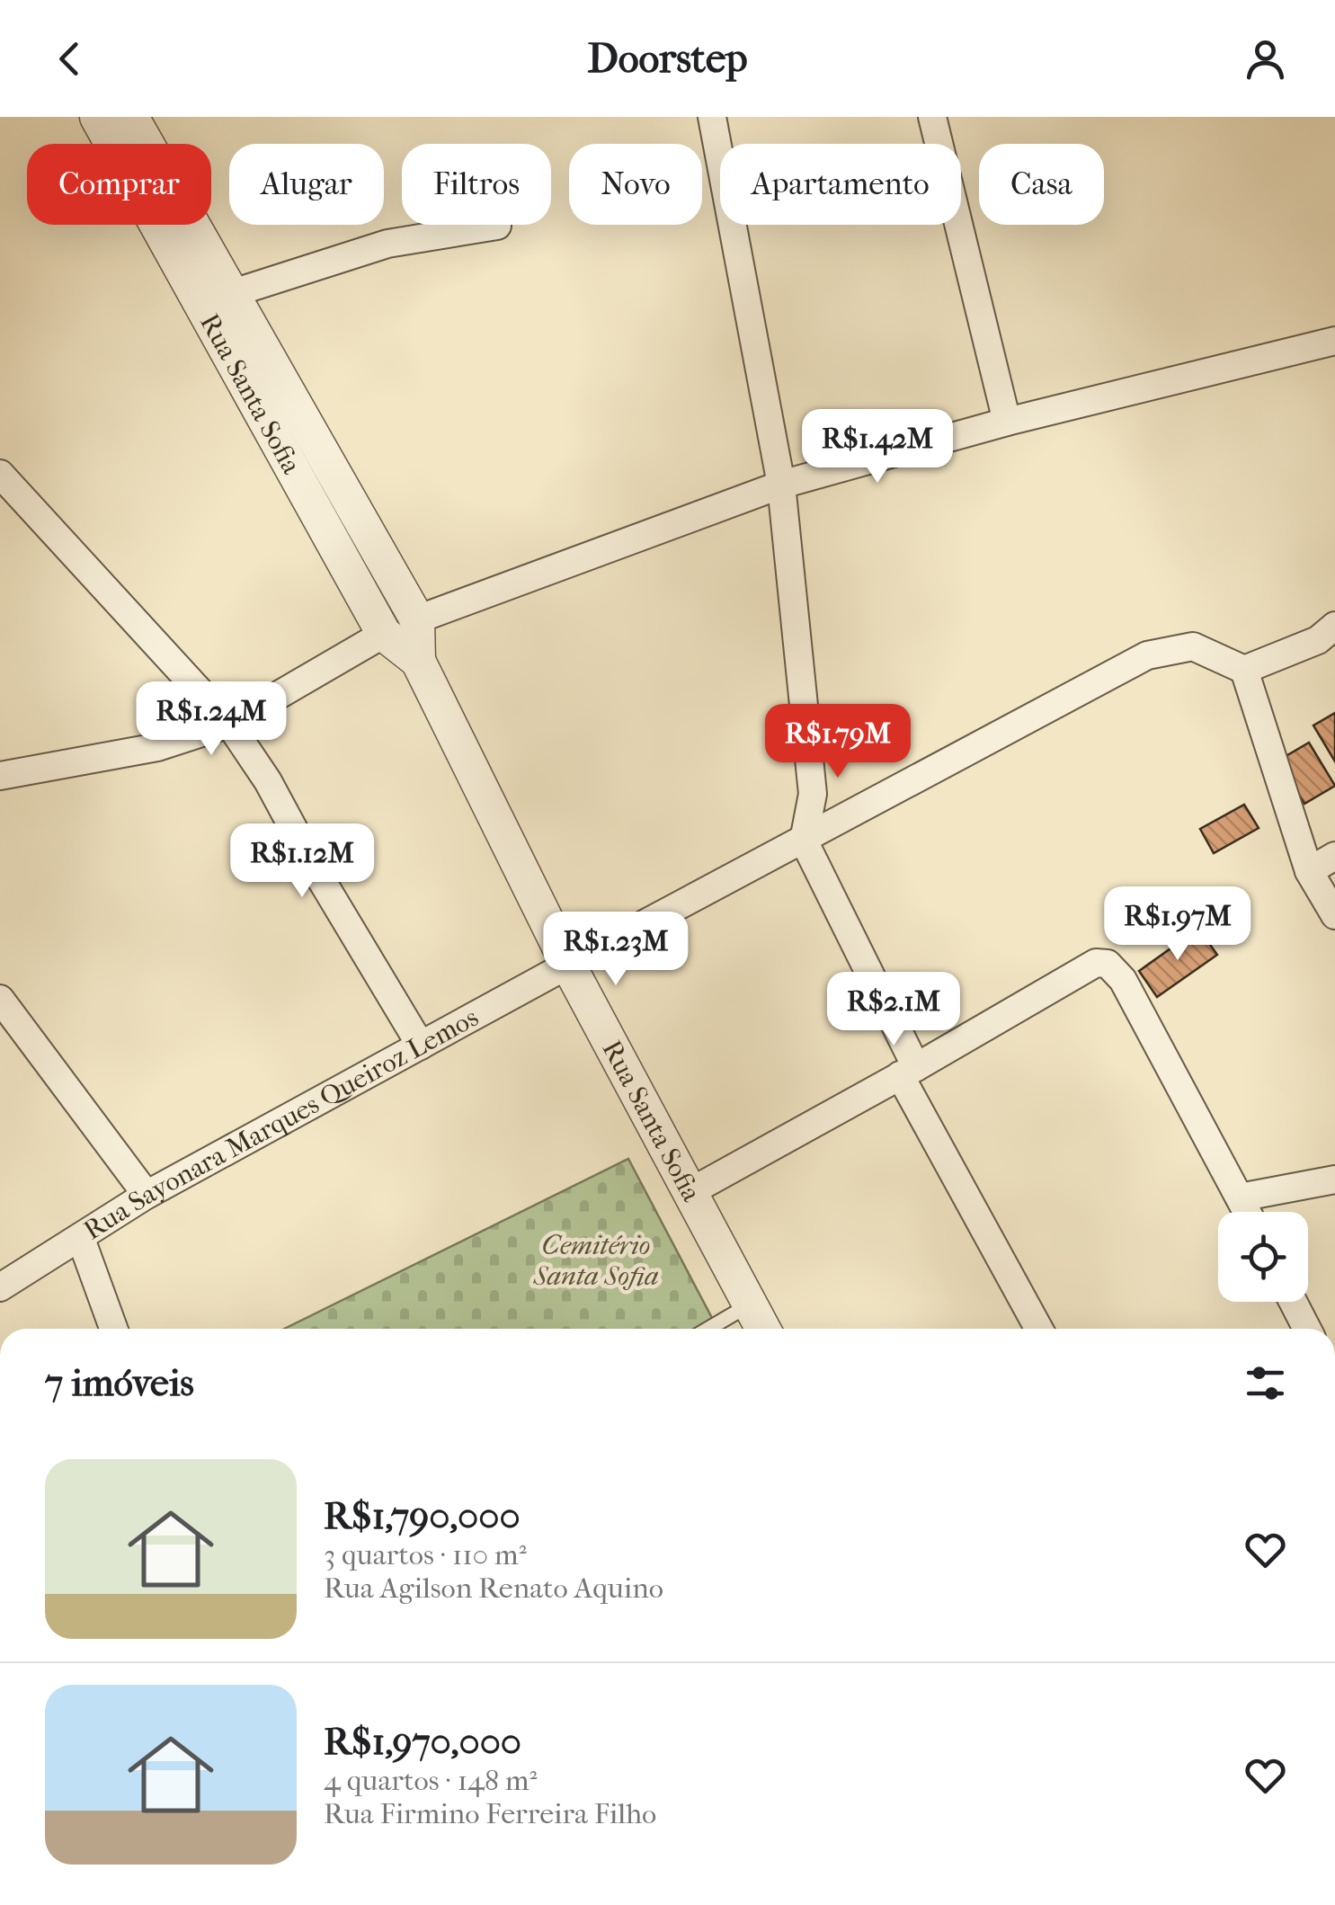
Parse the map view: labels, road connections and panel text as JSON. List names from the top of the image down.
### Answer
{
  "streets": {
    "street": ["Rua Santa Sofia", "Rua Sayonara Marques Queiroz Lemos"]
  },
  "crossings": [
    ["Rua Santa Sofia", "Rua Sayonara Marques Queiroz Lemos"]
  ],
  "parks": ["Cemitério Santa Sofia"],
  "page": {
    "header": "Doorstep",
    "chip": [
      "Comprar",
      "Alugar",
      "Filtros",
      "Novo",
      "Apartamento",
      "Casa"
    ],
    "price": [
      "R$1.42M",
      "R$1.24M",
      "R$1.79M",
      "R$1.12M",
      "R$1.97M",
      "R$1.23M",
      "R$2.1M"
    ],
    "heading": "7 imóveis",
    "list": [
      {
        "name": "R$1,790,000",
        "note": "3 quartos · 110 m² · Rua Agilson Renato Aquino"
      },
      {
        "name": "R$1,970,000",
        "note": "4 quartos · 148 m² · Rua Firmino Ferreira Filho"
      }
    ]
  }
}
